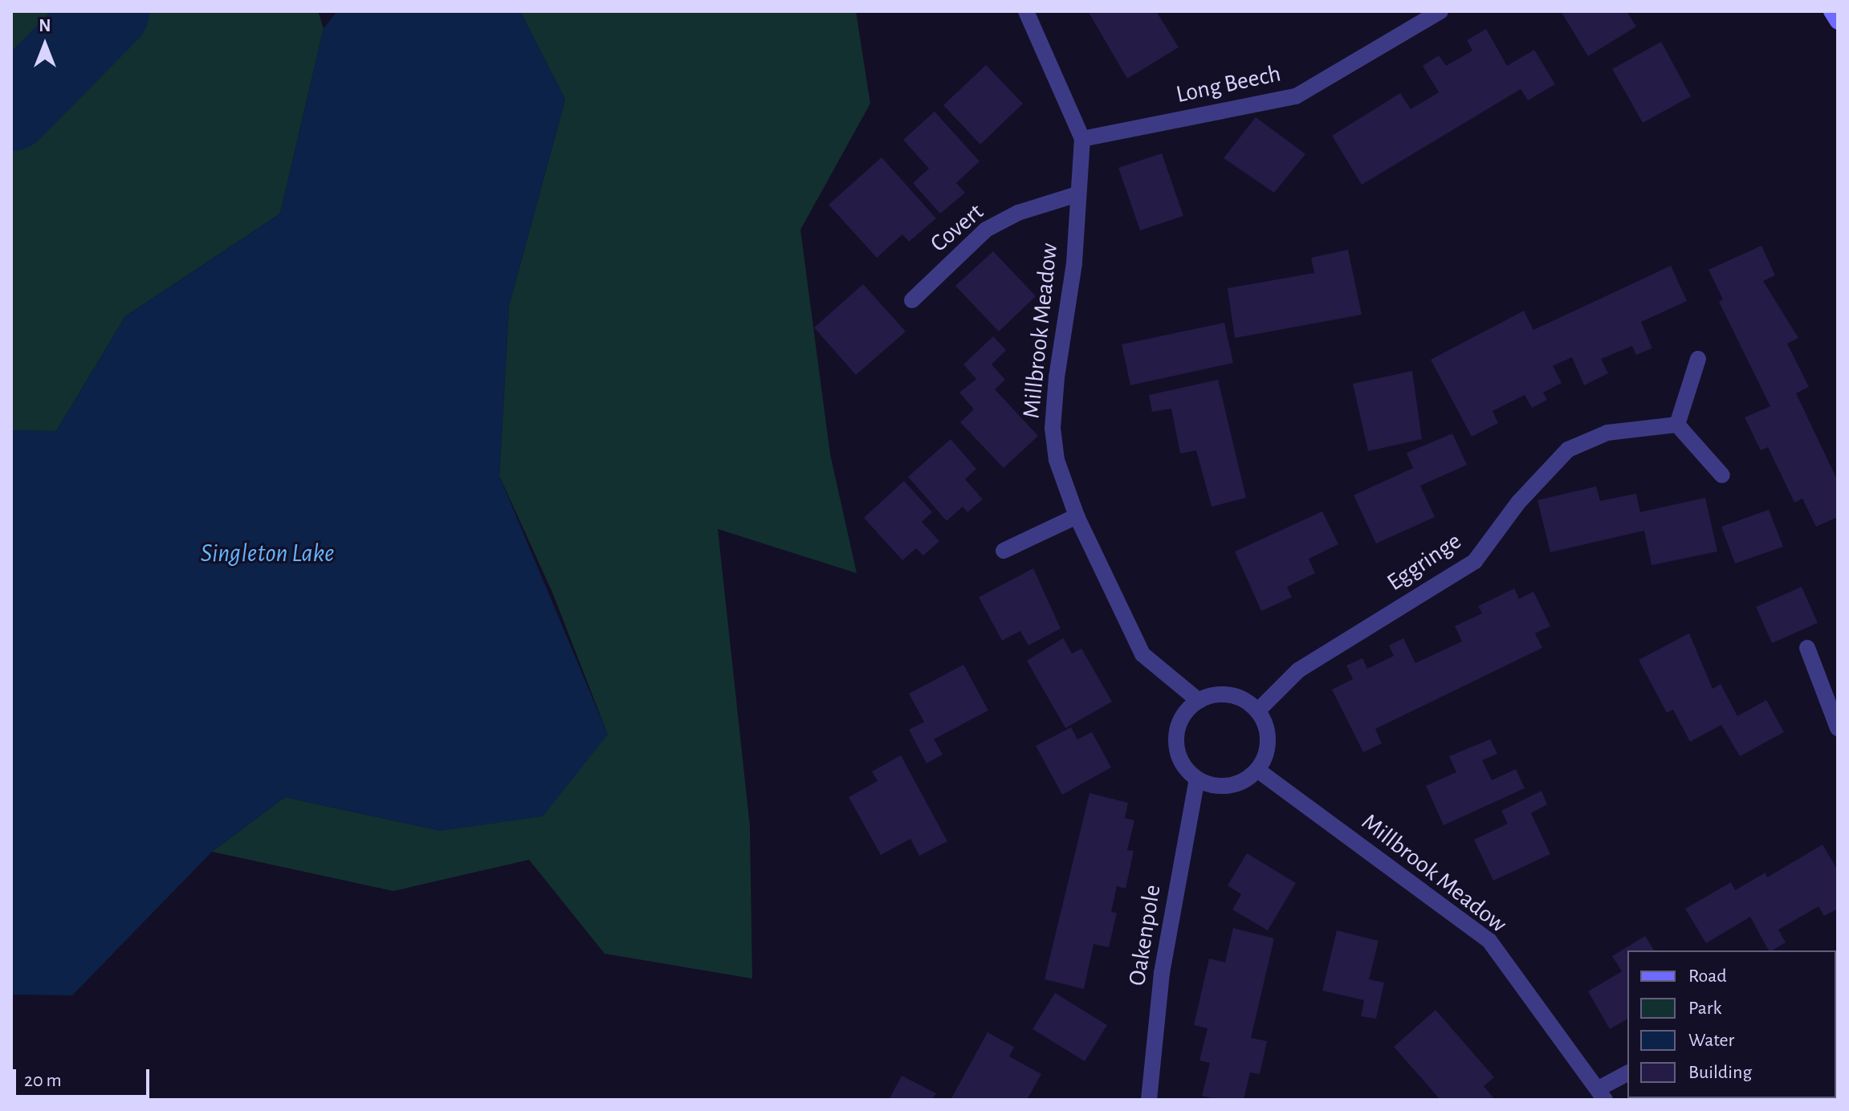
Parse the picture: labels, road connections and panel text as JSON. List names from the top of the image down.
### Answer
{
  "streets": {
    "street": [
      "Long Beech",
      "Covert",
      "Millbrook Meadow",
      "Eggringe",
      "Oakenpole"
    ]
  },
  "crossings": [
    ["Long Beech", "Millbrook Meadow"],
    ["Covert", "Millbrook Meadow"],
    ["Millbrook Meadow", "Eggringe"],
    ["Millbrook Meadow", "Oakenpole"],
    ["Eggringe", "Oakenpole"]
  ],
  "water": ["Singleton Lake"],
  "legend": [
    "Road",
    "Park",
    "Water",
    "Building"
  ],
  "scale_bar": "20 m",
  "north": "top"
}
